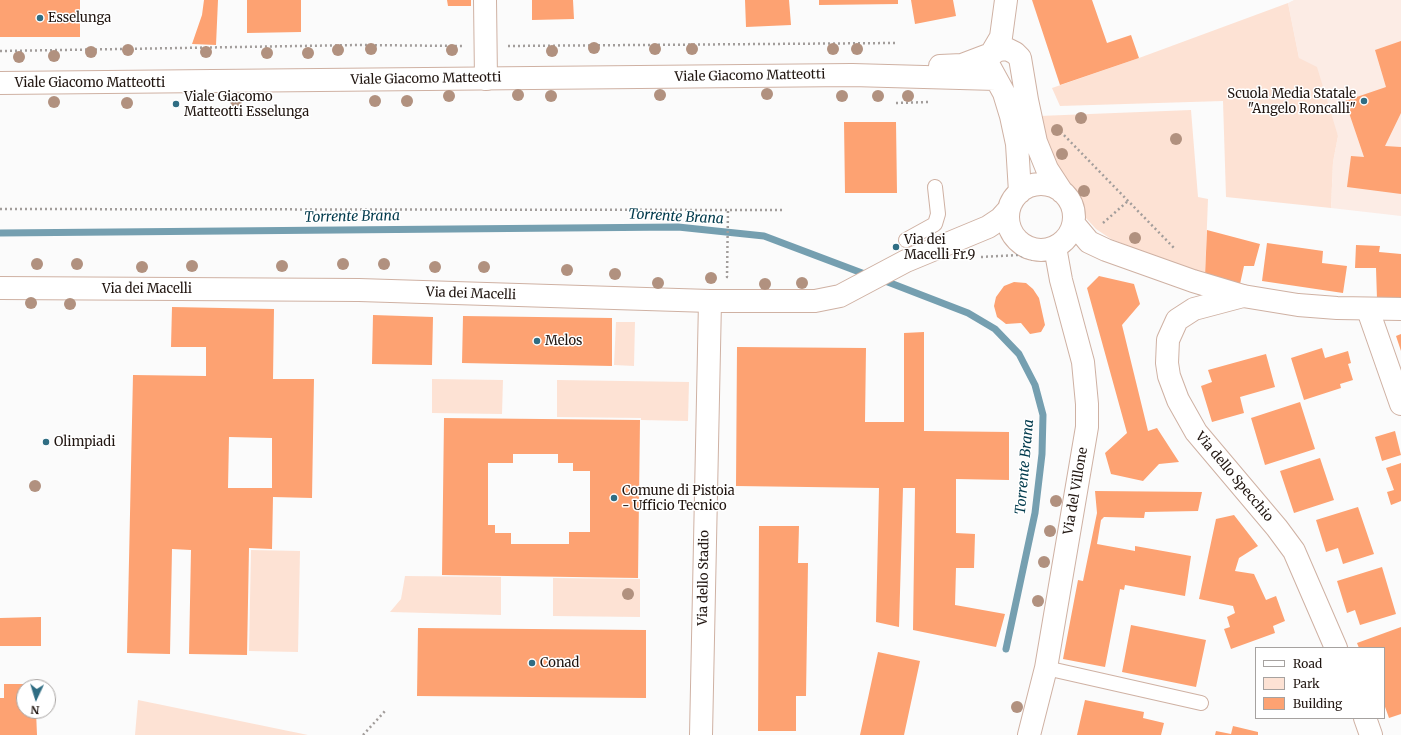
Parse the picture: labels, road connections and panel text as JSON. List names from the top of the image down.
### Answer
{
  "streets": {
    "street": [
      "Viale Giacomo Matteotti",
      "Via dei Macelli",
      "Via dello Specchio",
      "Via del Villone",
      "Via dello Stadio"
    ]
  },
  "crossings": [
    ["Via dei Macelli", "Via dello Specchio"],
    ["Via dei Macelli", "Via del Villone"],
    ["Via dei Macelli", "Via dello Stadio"],
    ["Via dello Specchio", "Via del Villone"]
  ],
  "water": ["Torrente Brana"],
  "places": [
    "Esselunga",
    "Scuola Media Statale \"Angelo Roncalli\"",
    "Viale Giacomo Matteotti Esselunga",
    "Via dei Macelli Fr.9",
    "Melos",
    "Olimpiadi",
    "Comune di Pistoia - Ufficio Tecnico",
    "Conad"
  ],
  "legend": ["Road", "Park", "Building"],
  "north": "bottom"
}
